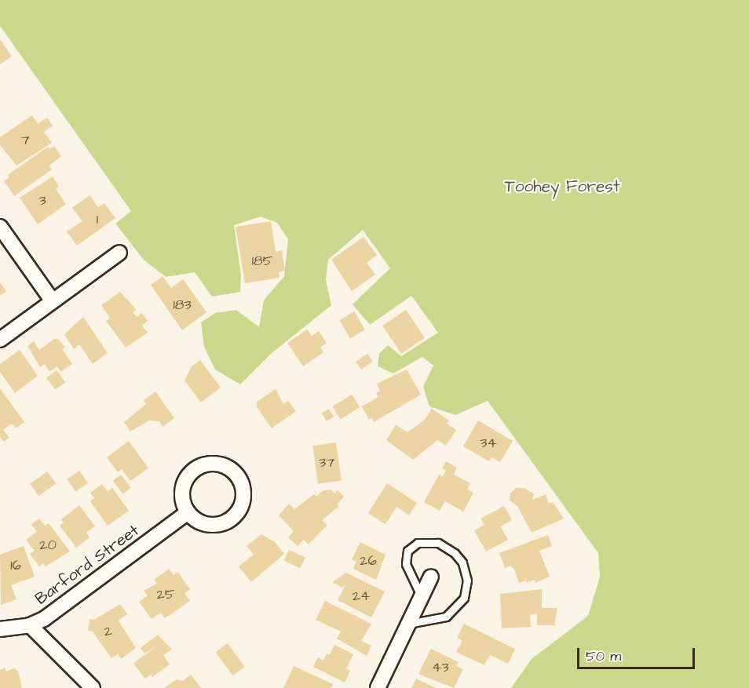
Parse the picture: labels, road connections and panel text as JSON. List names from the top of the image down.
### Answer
{
  "streets": {
    "street": ["Barford Street"]
  },
  "parks": ["Toohey Forest"],
  "house_numbers": [
    "7",
    "3",
    "1",
    "185",
    "183",
    "34",
    "37",
    "20",
    "26",
    "16",
    "25",
    "24",
    "2",
    "43"
  ],
  "scale_bar": "50 m"
}
